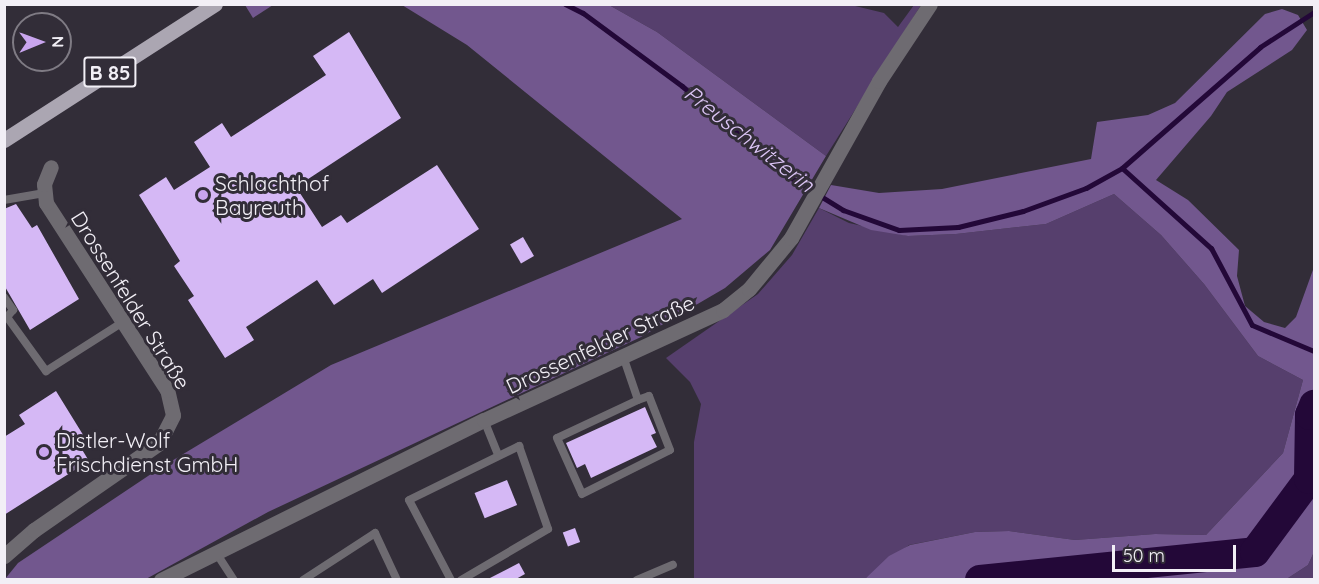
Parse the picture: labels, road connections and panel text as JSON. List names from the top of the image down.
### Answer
{
  "streets": {
    "main road": ["B 85"],
    "street": ["Drossenfelder Straße"]
  },
  "water": ["Preuschwitzerin"],
  "places": ["Schlachthof Bayreuth", "Distler-Wolf Frischdienst GmbH"],
  "scale_bar": "50 m",
  "north": "right"
}
